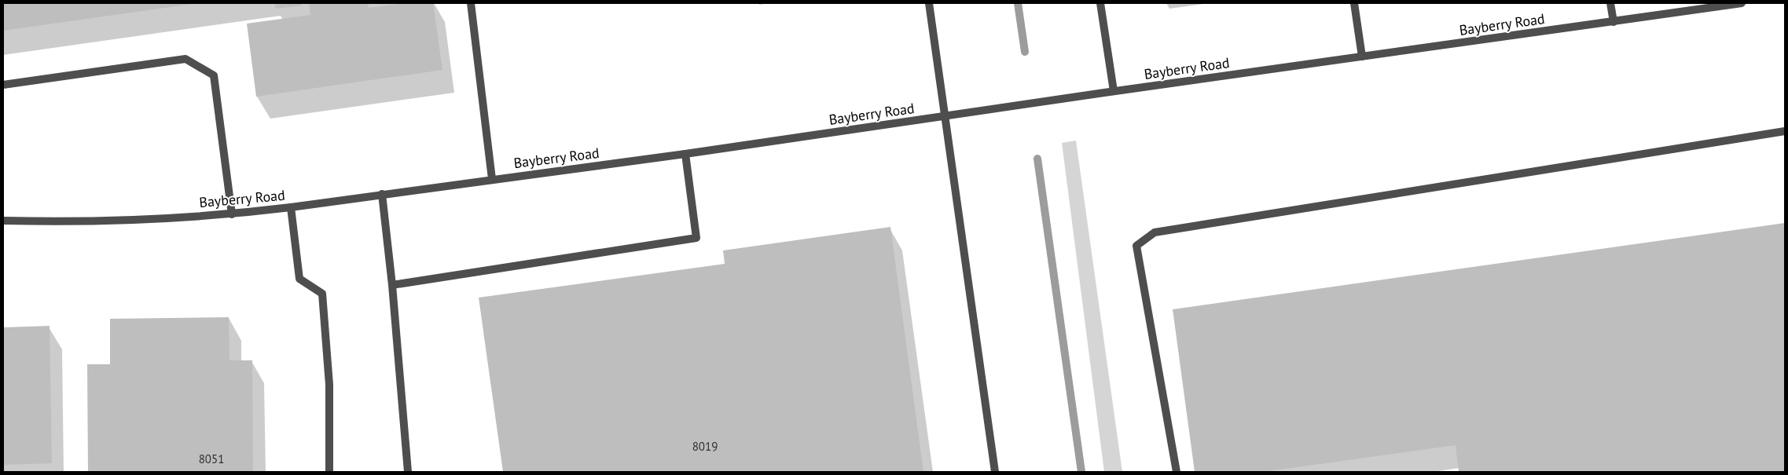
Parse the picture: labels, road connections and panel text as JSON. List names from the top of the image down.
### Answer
{
  "streets": {
    "street": ["Bayberry Road"]
  },
  "house_numbers": ["8019", "8051"]
}
